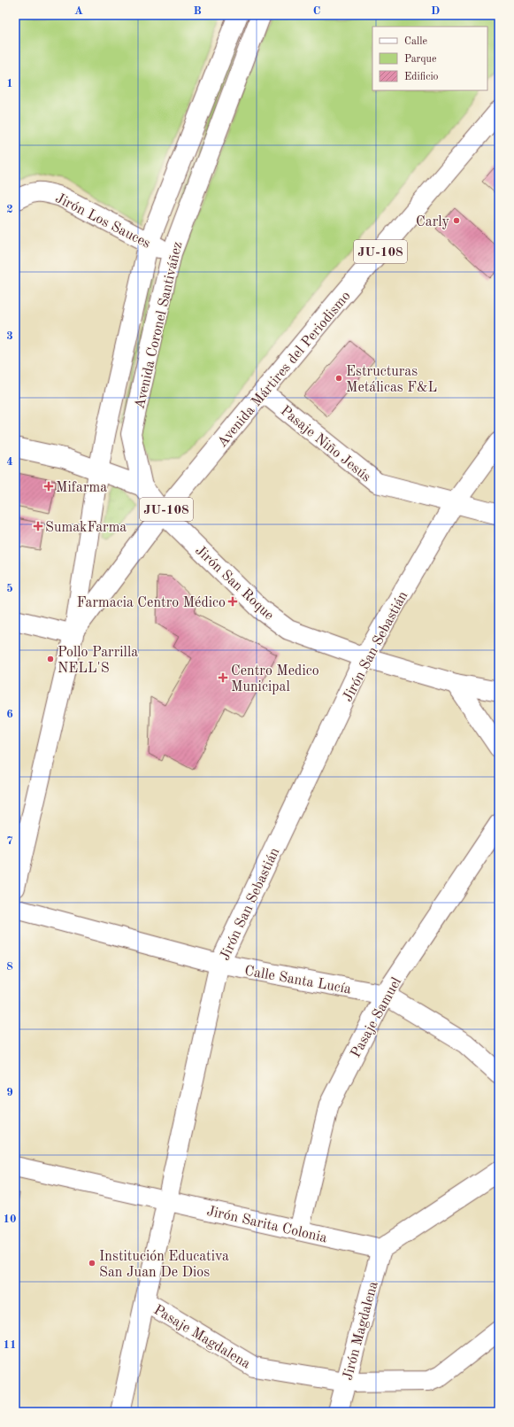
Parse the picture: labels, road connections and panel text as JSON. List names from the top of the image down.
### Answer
{
  "streets": {
    "street": [
      "Jirón Los Sauces",
      "JU-108",
      "Avenida Coronel Santiváñez",
      "Avenida Mártires del Periodismo",
      "Pasaje Niño Jesús",
      "Jirón San Roque",
      "Jirón San Sebastián",
      "Calle Santa Lucía",
      "Pasaje Samuel",
      "Jirón Sarita Colonia",
      "Jirón Magdalena",
      "Pasaje Magdalena"
    ]
  },
  "crossings": [
    ["Jirón Los Sauces", "Avenida Coronel Santiváñez"],
    ["Avenida Coronel Santiváñez", "Avenida Mártires del Periodismo"],
    ["Avenida Coronel Santiváñez", "Jirón San Roque"],
    ["Avenida Mártires del Periodismo", "Pasaje Niño Jesús"],
    ["Avenida Mártires del Periodismo", "Jirón San Roque"],
    ["Pasaje Niño Jesús", "Jirón San Sebastián"],
    ["Jirón San Roque", "Jirón San Sebastián"],
    ["Jirón San Sebastián", "Calle Santa Lucía"],
    ["Jirón San Sebastián", "Jirón Sarita Colonia"],
    ["Jirón San Sebastián", "Pasaje Magdalena"],
    ["Calle Santa Lucía", "Pasaje Samuel"],
    ["Pasaje Samuel", "Jirón Sarita Colonia"],
    ["Jirón Sarita Colonia", "Jirón Magdalena"],
    ["Jirón Magdalena", "Pasaje Magdalena"]
  ],
  "places": {
    "other": [
      "Carly",
      "Estructuras Metálicas F&L",
      "Pollo Parrilla NELL'S",
      "Institución Educativa San Juan De Dios"
    ],
    "health": [
      "Mifarma",
      "SumakFarma",
      "Farmacia Centro Médico",
      "Centro Medico Municipal"
    ]
  },
  "legend": ["Calle", "Parque", "Edificio"],
  "grid": {
    "columns": [
      "A",
      "B",
      "C",
      "D"
    ],
    "rows": [
      "1",
      "2",
      "3",
      "4",
      "5",
      "6",
      "7",
      "8",
      "9",
      "10",
      "11"
    ]
  }
}
